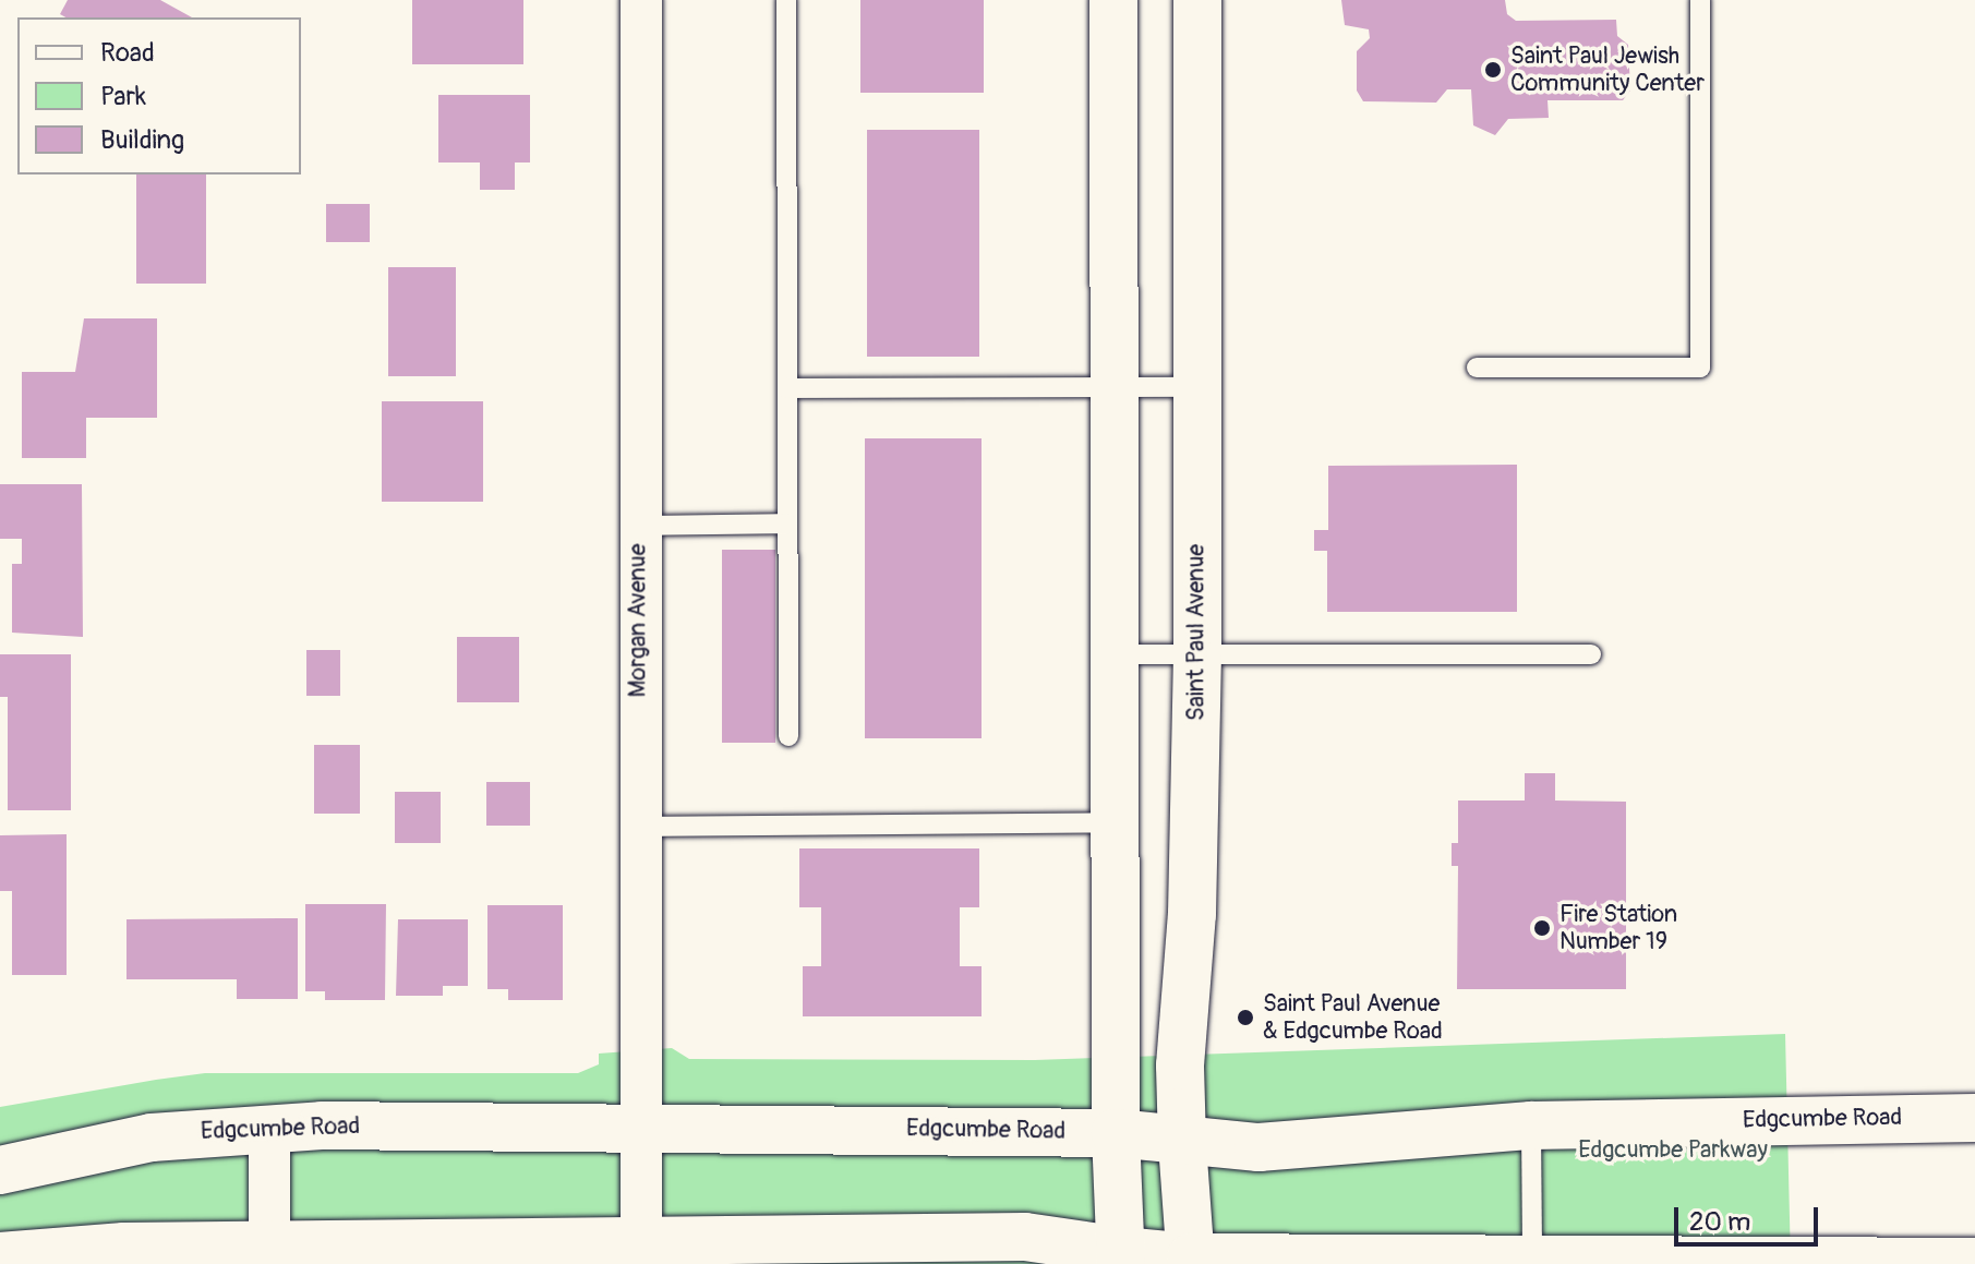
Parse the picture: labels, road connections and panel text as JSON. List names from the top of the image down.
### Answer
{
  "streets": {
    "street": ["Morgan Avenue", "Saint Paul Avenue", "Edgcumbe Road"]
  },
  "crossings": [
    ["Morgan Avenue", "Edgcumbe Road"],
    ["Saint Paul Avenue", "Edgcumbe Road"]
  ],
  "parks": ["Edgcumbe Parkway"],
  "places": ["Saint Paul Jewish Community Center", "Fire Station Number 19", "Saint Paul Avenue & Edgcumbe Road"],
  "legend": ["Road", "Park", "Building"],
  "scale_bar": "20 m"
}
